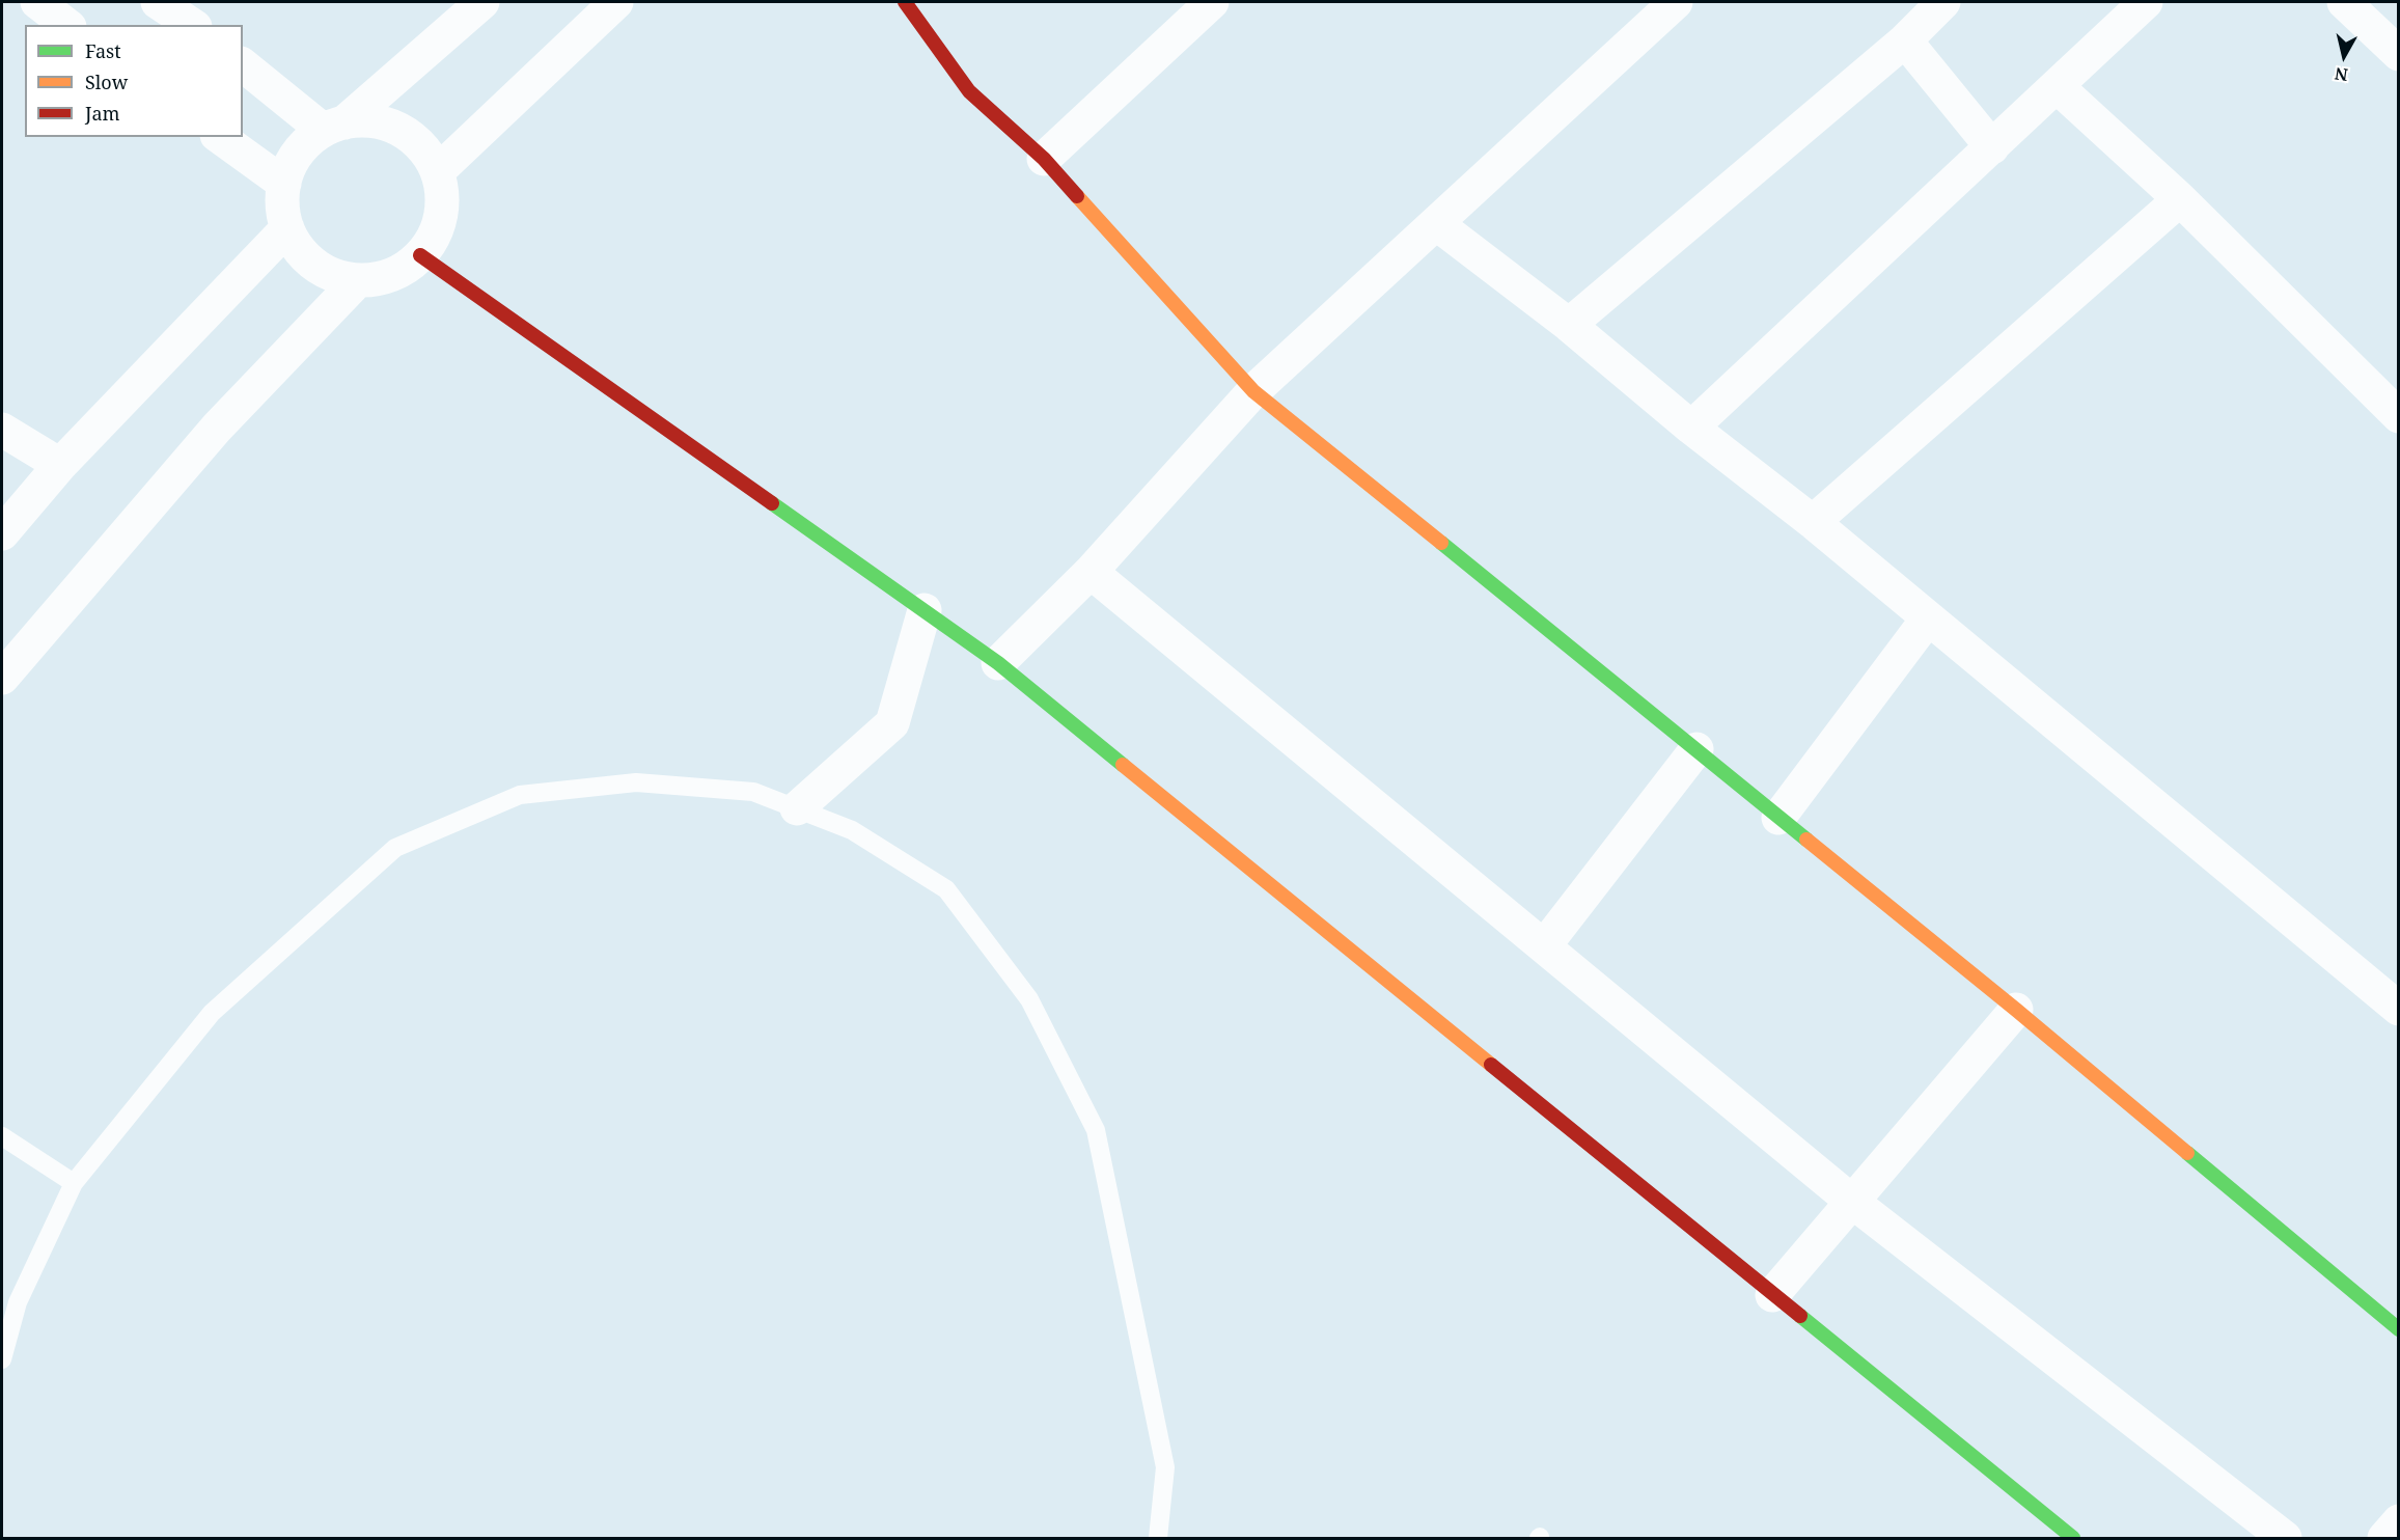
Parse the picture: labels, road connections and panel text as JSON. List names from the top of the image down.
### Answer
{
  "legend": ["Fast", "Slow", "Jam"],
  "north": "bottom"
}
